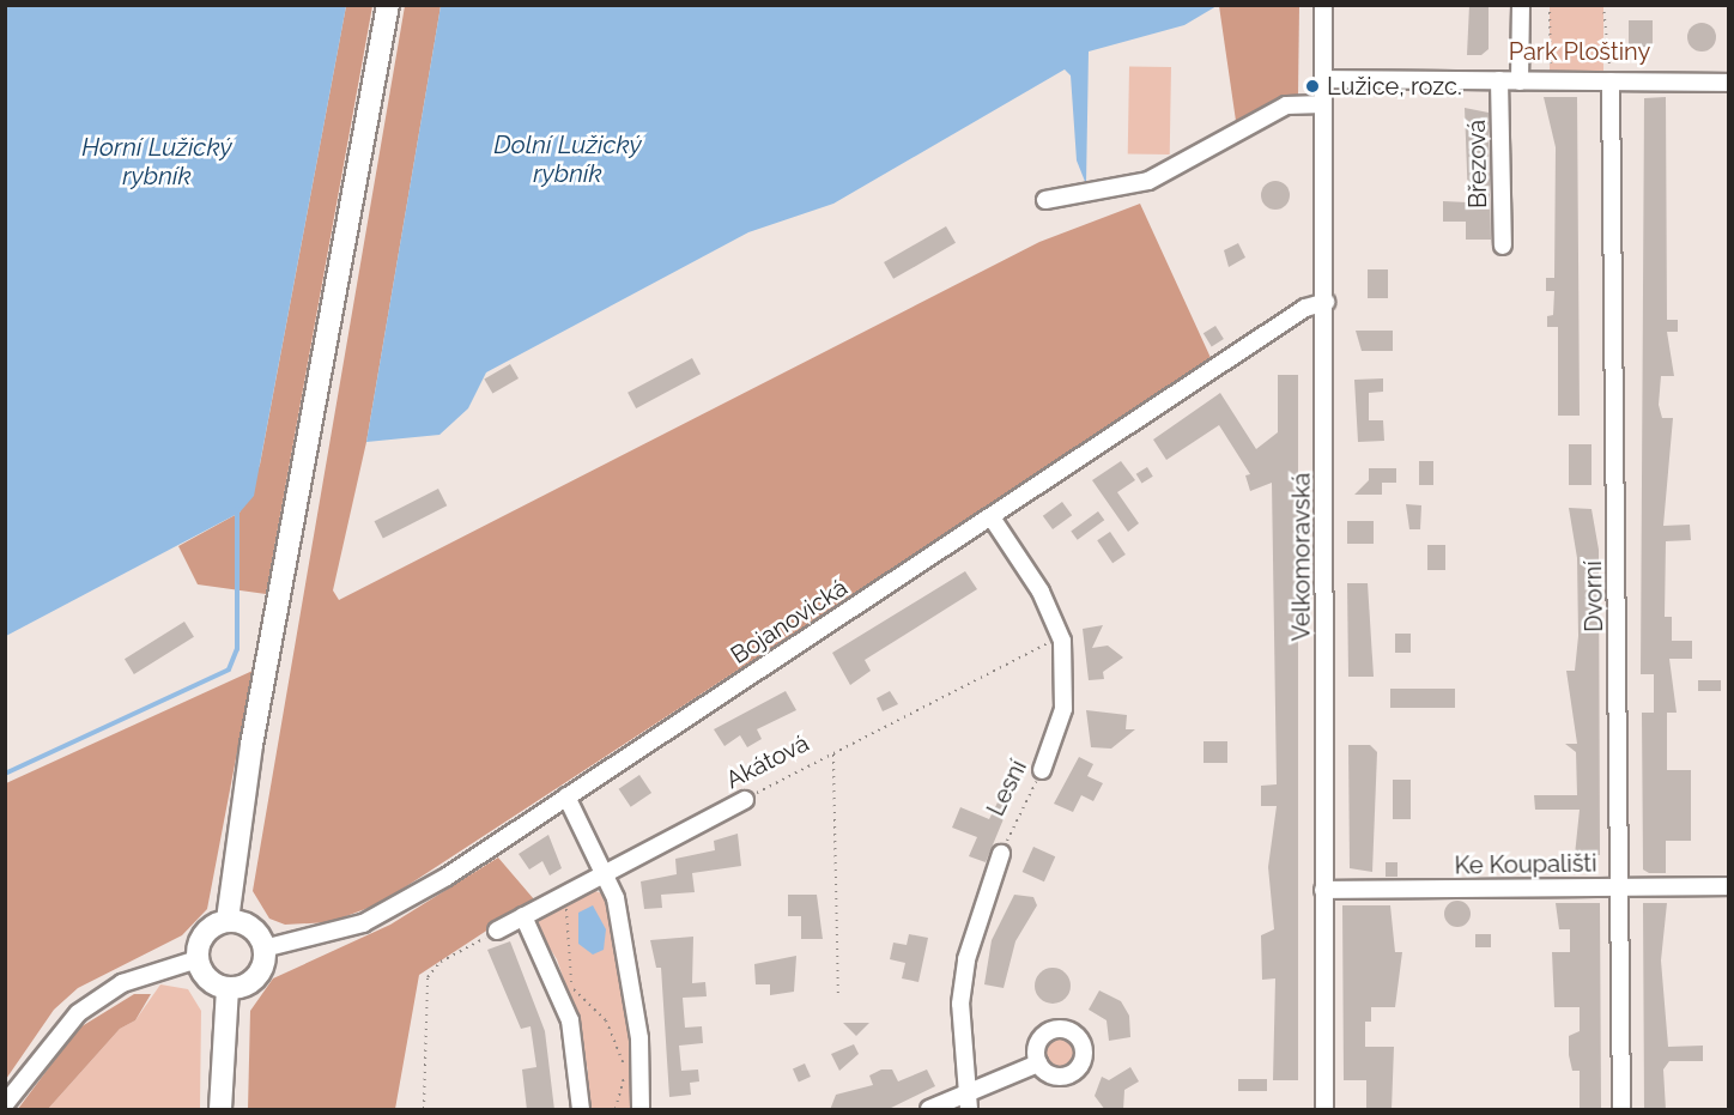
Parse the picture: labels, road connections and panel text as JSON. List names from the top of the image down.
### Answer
{
  "streets": {
    "street": [
      "Březová",
      "Velkomoravská",
      "Dvorní",
      "Bojanovická",
      "Akátová",
      "Lesní",
      "Ke Koupališti"
    ]
  },
  "crossings": [
    ["Velkomoravská", "Bojanovická"],
    ["Velkomoravská", "Ke Koupališti"],
    ["Dvorní", "Ke Koupališti"],
    ["Bojanovická", "Lesní"],
    ["Akátová", "Lesní"]
  ],
  "water": ["Dolní Lužický rybník", "Horní Lužický rybník"],
  "parks": ["Park Ploštiny"],
  "places": ["Lužice, rozc."]
}
